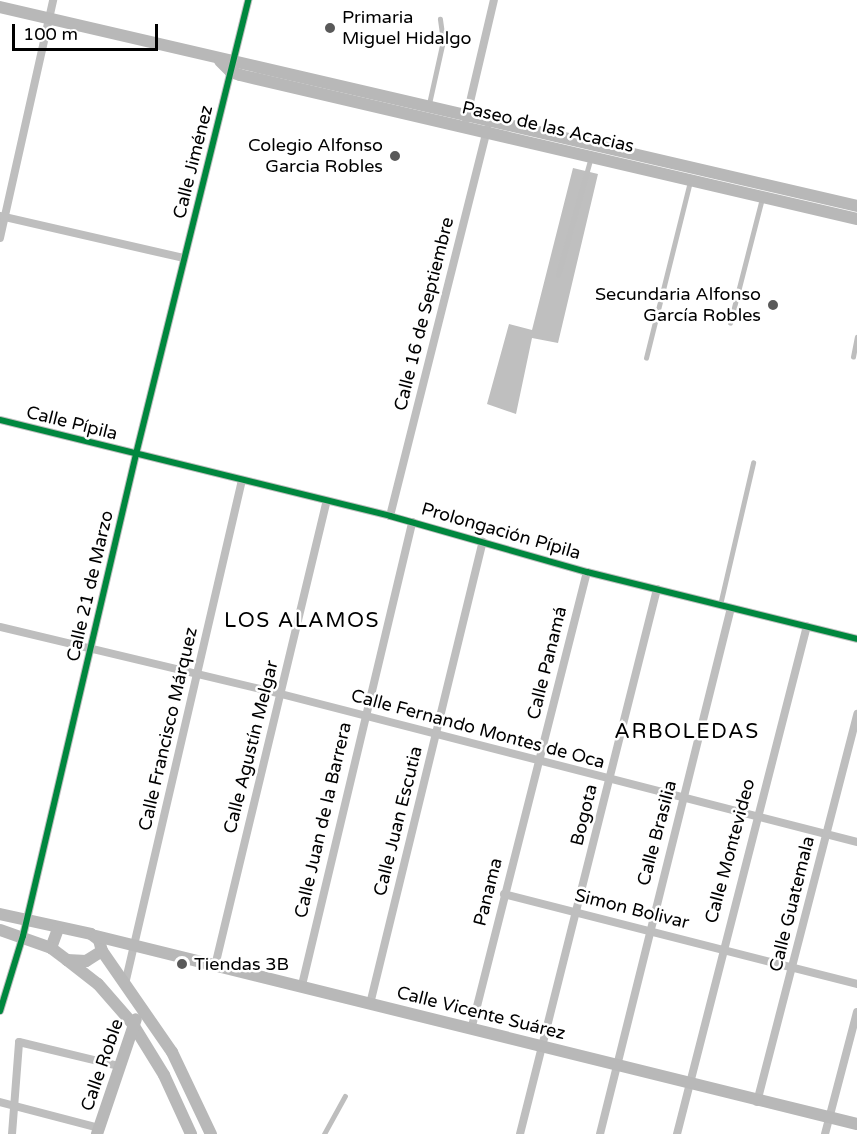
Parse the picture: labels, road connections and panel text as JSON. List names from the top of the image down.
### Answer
{
  "streets": {
    "street": [
      "Paseo de las Acacias",
      "Calle Jiménez",
      "Calle 16 de Septiembre",
      "Calle Pípila",
      "Prolongación Pípila",
      "Calle 21 de Marzo",
      "Calle Panamá",
      "Calle Francisco Márquez",
      "Calle Fernando Montes de Oca",
      "Calle Agustín Melgar",
      "Bogota",
      "Calle Juan de la Barrera",
      "Calle Juan Escutia",
      "Calle Brasilia",
      "Calle Montevideo",
      "Panama",
      "Calle Guatemala",
      "Simon Bolivar",
      "Calle Vicente Suárez",
      "Calle Roble"
    ]
  },
  "crossings": [
    ["Paseo de las Acacias", "Calle Jiménez"],
    ["Paseo de las Acacias", "Calle 16 de Septiembre"],
    ["Calle Jiménez", "Calle 21 de Marzo"],
    ["Calle 16 de Septiembre", "Prolongación Pípila"],
    ["Calle Pípila", "Prolongación Pípila"],
    ["Calle Pípila", "Calle 21 de Marzo"],
    ["Prolongación Pípila", "Calle 21 de Marzo"],
    ["Prolongación Pípila", "Calle Panamá"],
    ["Prolongación Pípila", "Calle Francisco Márquez"],
    ["Prolongación Pípila", "Calle Agustín Melgar"],
    ["Prolongación Pípila", "Bogota"],
    ["Prolongación Pípila", "Calle Juan de la Barrera"],
    ["Prolongación Pípila", "Calle Juan Escutia"],
    ["Prolongación Pípila", "Calle Brasilia"],
    ["Prolongación Pípila", "Calle Montevideo"],
    ["Calle 21 de Marzo", "Calle Fernando Montes de Oca"],
    ["Calle 21 de Marzo", "Calle Vicente Suárez"],
    ["Calle Panamá", "Calle Fernando Montes de Oca"],
    ["Calle Panamá", "Panama"],
    ["Calle Francisco Márquez", "Calle Fernando Montes de Oca"],
    ["Calle Francisco Márquez", "Calle Vicente Suárez"],
    ["Calle Fernando Montes de Oca", "Calle Agustín Melgar"],
    ["Calle Fernando Montes de Oca", "Bogota"],
    ["Calle Fernando Montes de Oca", "Calle Juan de la Barrera"],
    ["Calle Fernando Montes de Oca", "Calle Juan Escutia"],
    ["Calle Fernando Montes de Oca", "Calle Brasilia"],
    ["Calle Fernando Montes de Oca", "Calle Montevideo"],
    ["Calle Fernando Montes de Oca", "Panama"],
    ["Calle Fernando Montes de Oca", "Calle Guatemala"],
    ["Calle Agustín Melgar", "Calle Vicente Suárez"],
    ["Bogota", "Simon Bolivar"],
    ["Bogota", "Calle Vicente Suárez"],
    ["Calle Juan de la Barrera", "Calle Vicente Suárez"],
    ["Calle Juan Escutia", "Calle Vicente Suárez"],
    ["Calle Brasilia", "Simon Bolivar"],
    ["Calle Brasilia", "Calle Vicente Suárez"],
    ["Calle Montevideo", "Simon Bolivar"],
    ["Calle Montevideo", "Calle Vicente Suárez"],
    ["Panama", "Simon Bolivar"],
    ["Panama", "Calle Vicente Suárez"],
    ["Calle Guatemala", "Simon Bolivar"],
    ["Calle Guatemala", "Calle Vicente Suárez"]
  ],
  "districts": ["LOS ALAMOS", "ARBOLEDAS"],
  "places": [
    "Primaria Miguel Hidalgo",
    "Colegio Alfonso Garcia Robles",
    "Secundaria Alfonso García Robles",
    "Tiendas 3B"
  ],
  "scale_bar": "100 m"
}
